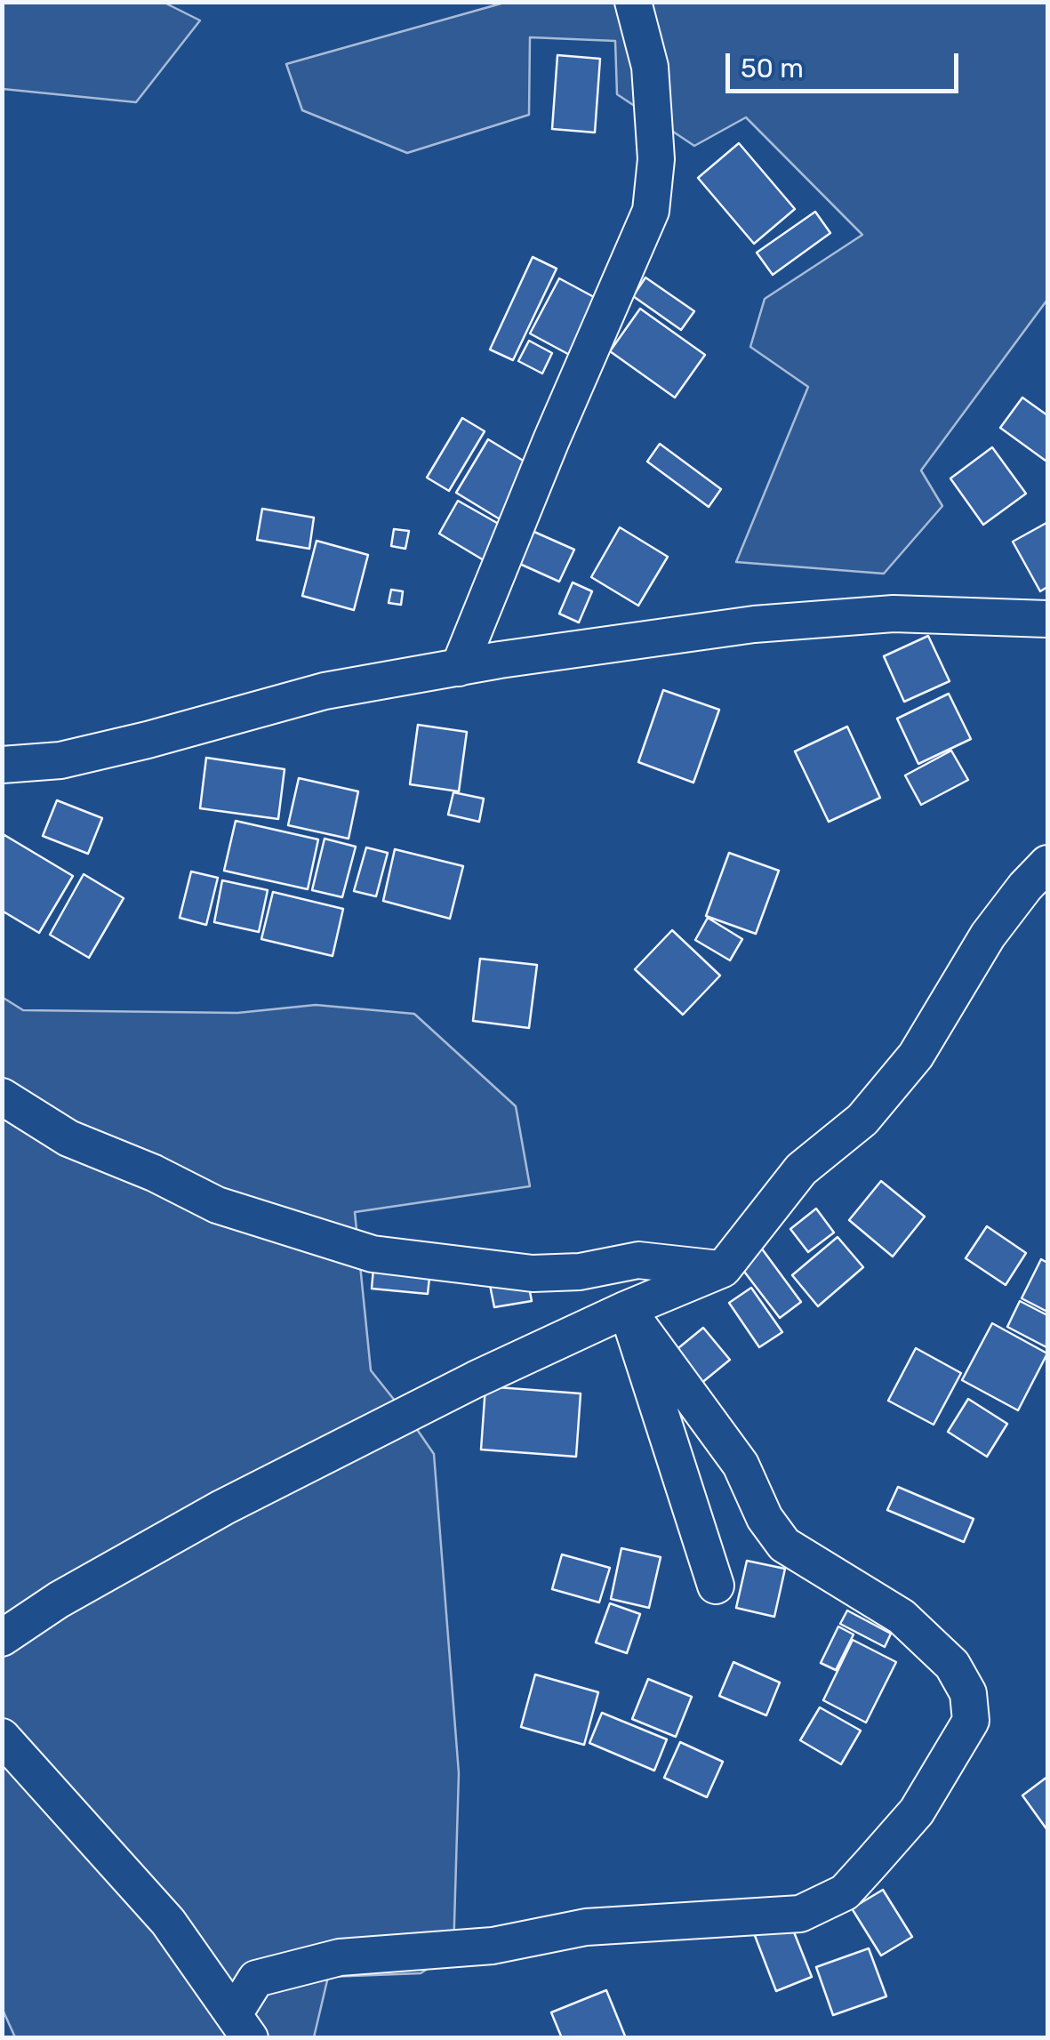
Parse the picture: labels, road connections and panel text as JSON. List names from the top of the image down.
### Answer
{
  "scale_bar": "50 m"
}
